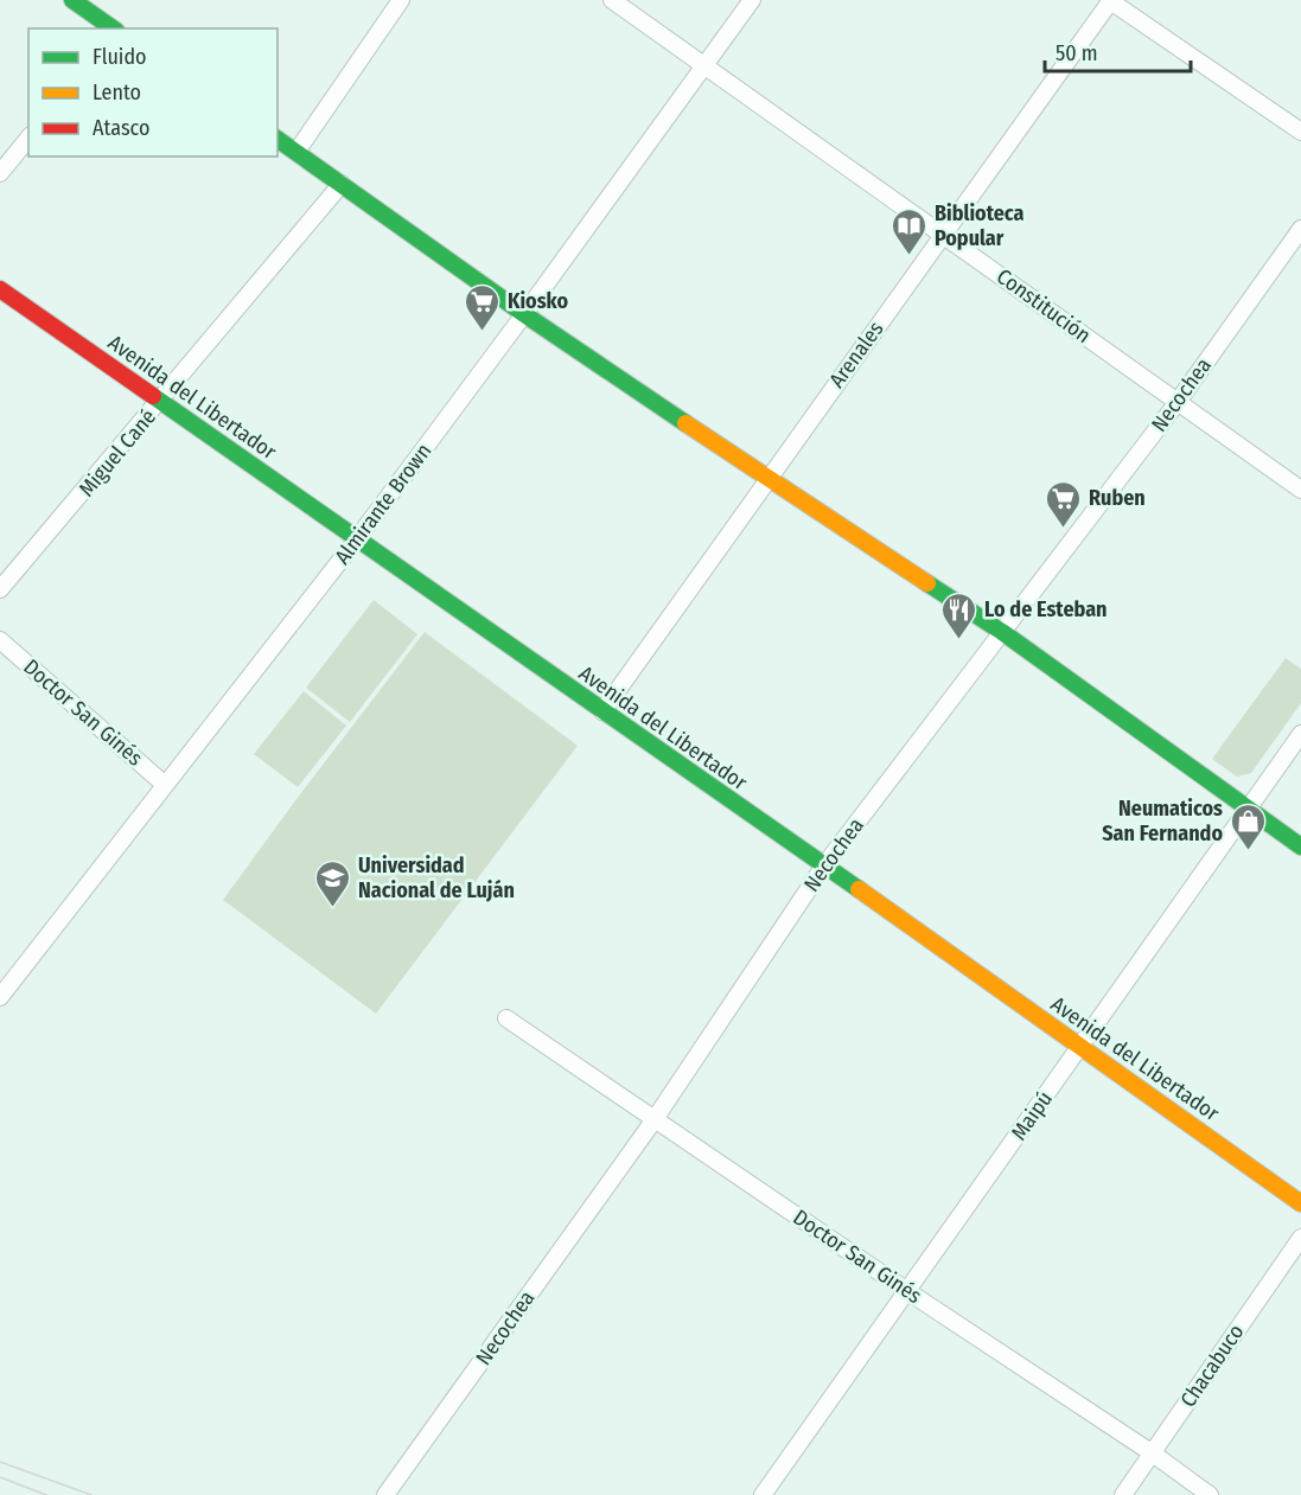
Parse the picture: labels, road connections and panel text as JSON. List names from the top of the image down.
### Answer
{
  "streets": {
    "main road": ["Avenida del Libertador"],
    "street": [
      "Constitución",
      "Arenales",
      "Necochea",
      "Miguel Cané",
      "Almirante Brown",
      "Doctor San Ginés",
      "Maipú",
      "Chacabuco"
    ]
  },
  "crossings": [
    ["Constitución", "Arenales"],
    ["Constitución", "Necochea"],
    ["Constitución", "Almirante Brown"],
    ["Arenales", "Avenida del Libertador"],
    ["Necochea", "Avenida del Libertador"],
    ["Necochea", "Doctor San Ginés"],
    ["Avenida del Libertador", "Miguel Cané"],
    ["Avenida del Libertador", "Almirante Brown"],
    ["Avenida del Libertador", "Maipú"],
    ["Almirante Brown", "Doctor San Ginés"],
    ["Doctor San Ginés", "Maipú"],
    ["Doctor San Ginés", "Chacabuco"]
  ],
  "places": {
    "library": ["Biblioteca Popular"],
    "supermarket": ["Kiosko", "Ruben"],
    "restaurant": ["Lo de Esteban"],
    "shop": ["Neumaticos San Fernando"],
    "school or university": ["Universidad Nacional de Luján"]
  },
  "legend": ["Fluido", "Lento", "Atasco"],
  "scale_bar": "50 m"
}
